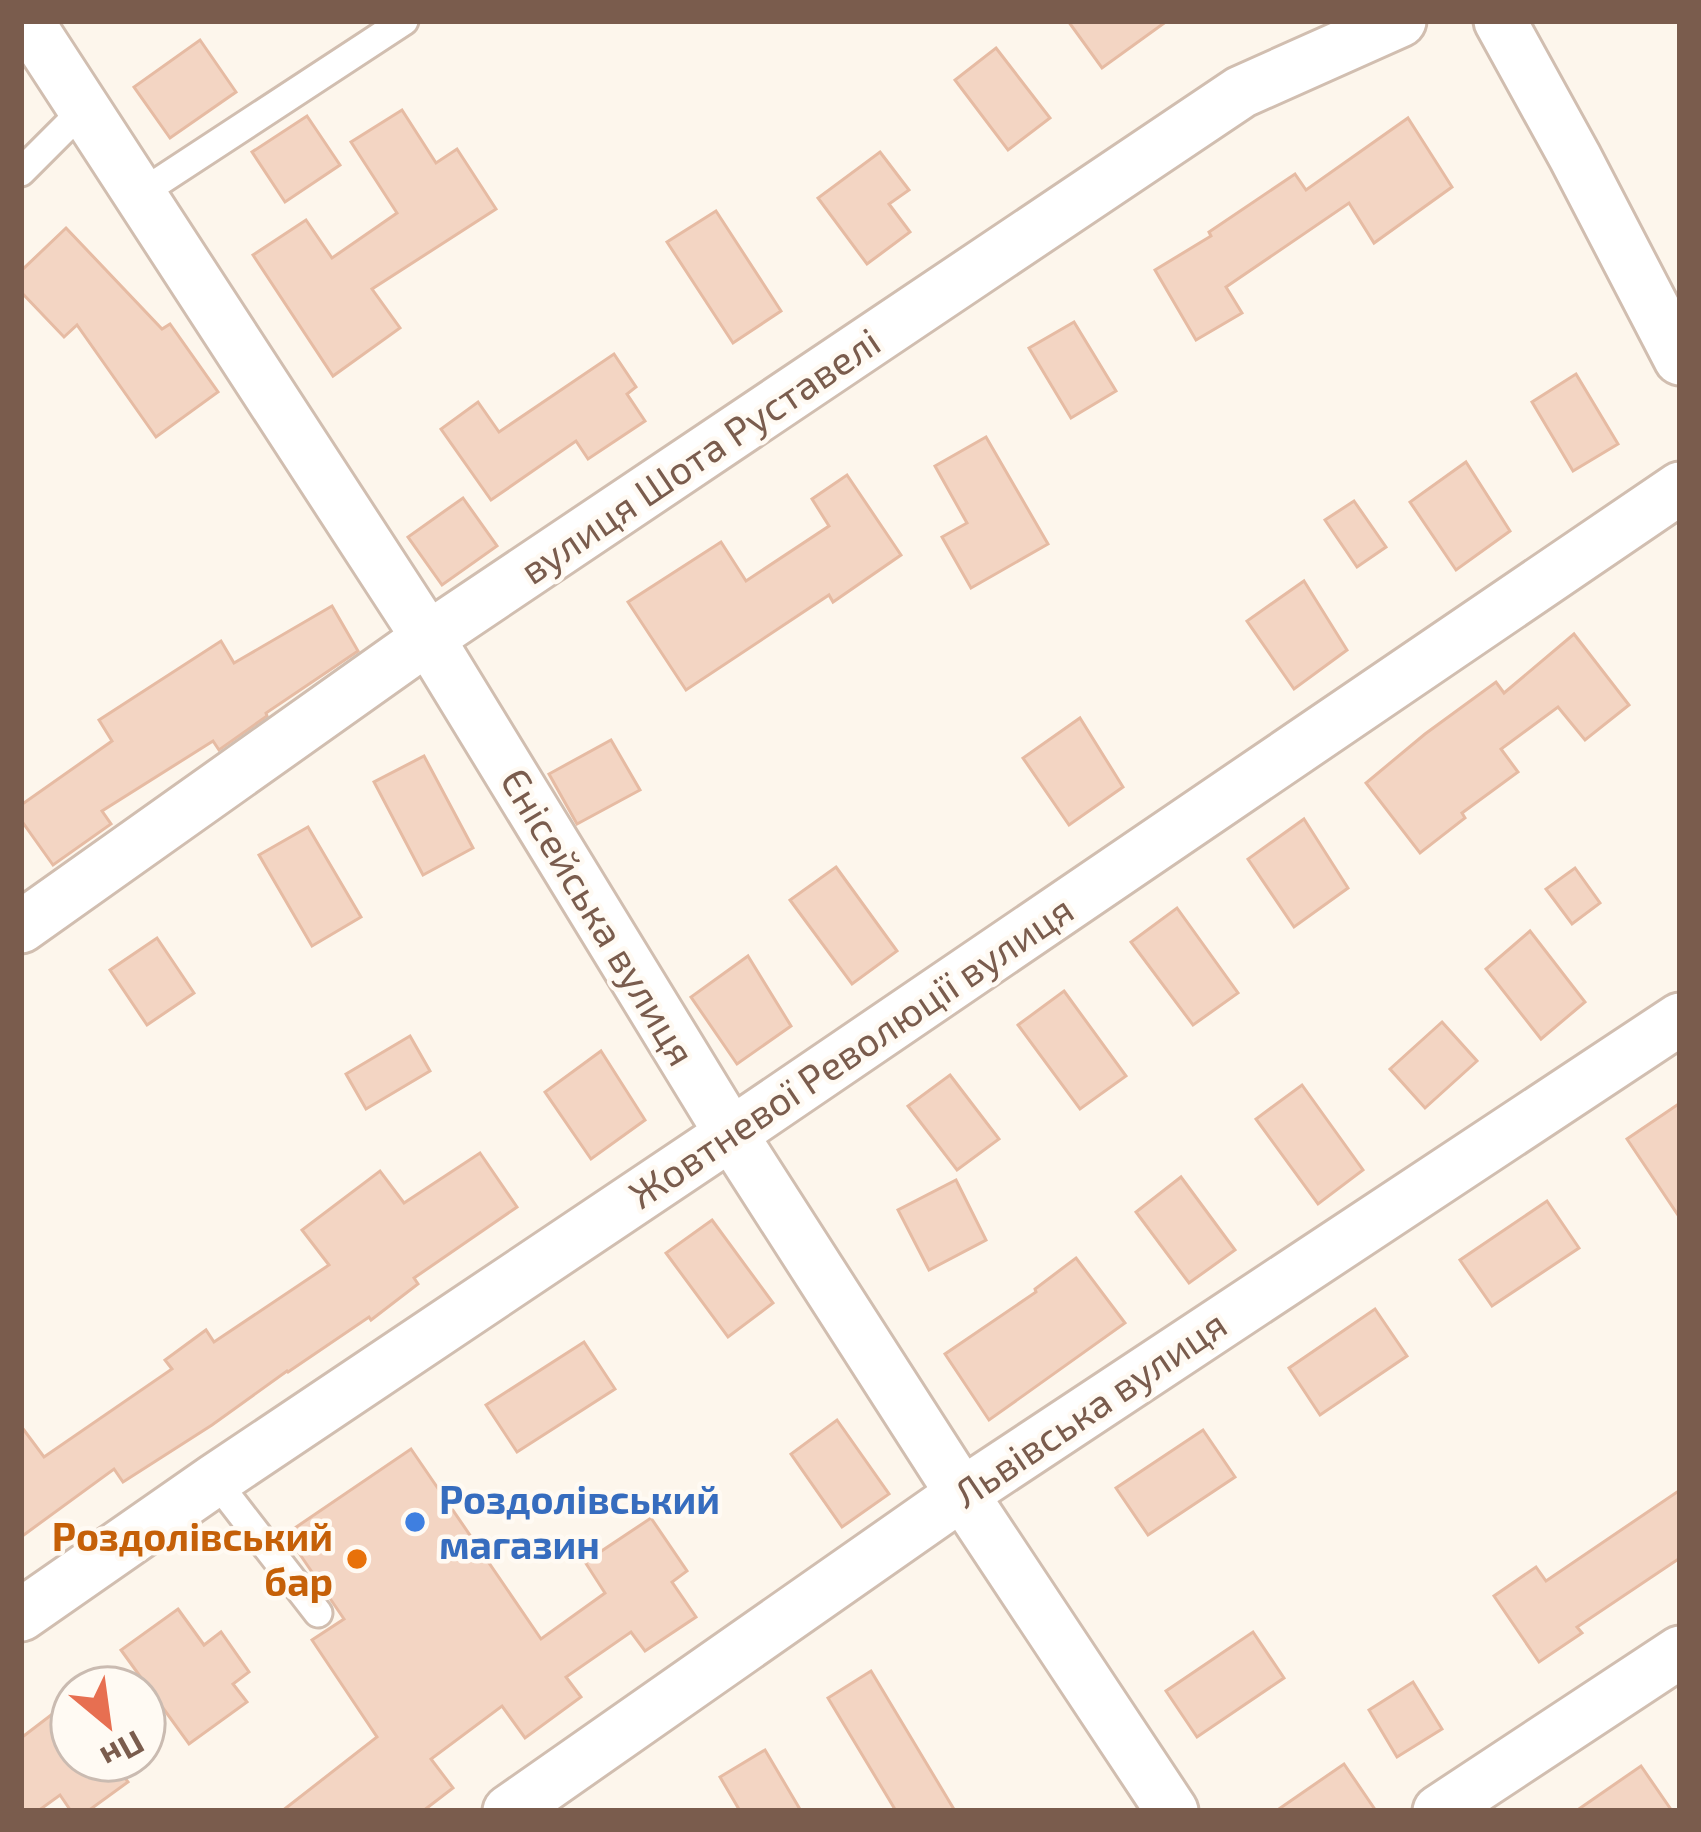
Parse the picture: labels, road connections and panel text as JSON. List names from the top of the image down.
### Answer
{
  "streets": {
    "street": [
      "вулиця Шота Руставелі",
      "Єнісейська вулиця",
      "Жовтневої Революції вулиця",
      "Львівська вулиця"
    ]
  },
  "crossings": [
    ["вулиця Шота Руставелі", "Єнісейська вулиця"],
    ["Єнісейська вулиця", "Жовтневої Революції вулиця"],
    ["Єнісейська вулиця", "Львівська вулиця"]
  ],
  "places": ["Роздолівський магазин", "Роздолівський бар"],
  "north": "bottom right"
}
